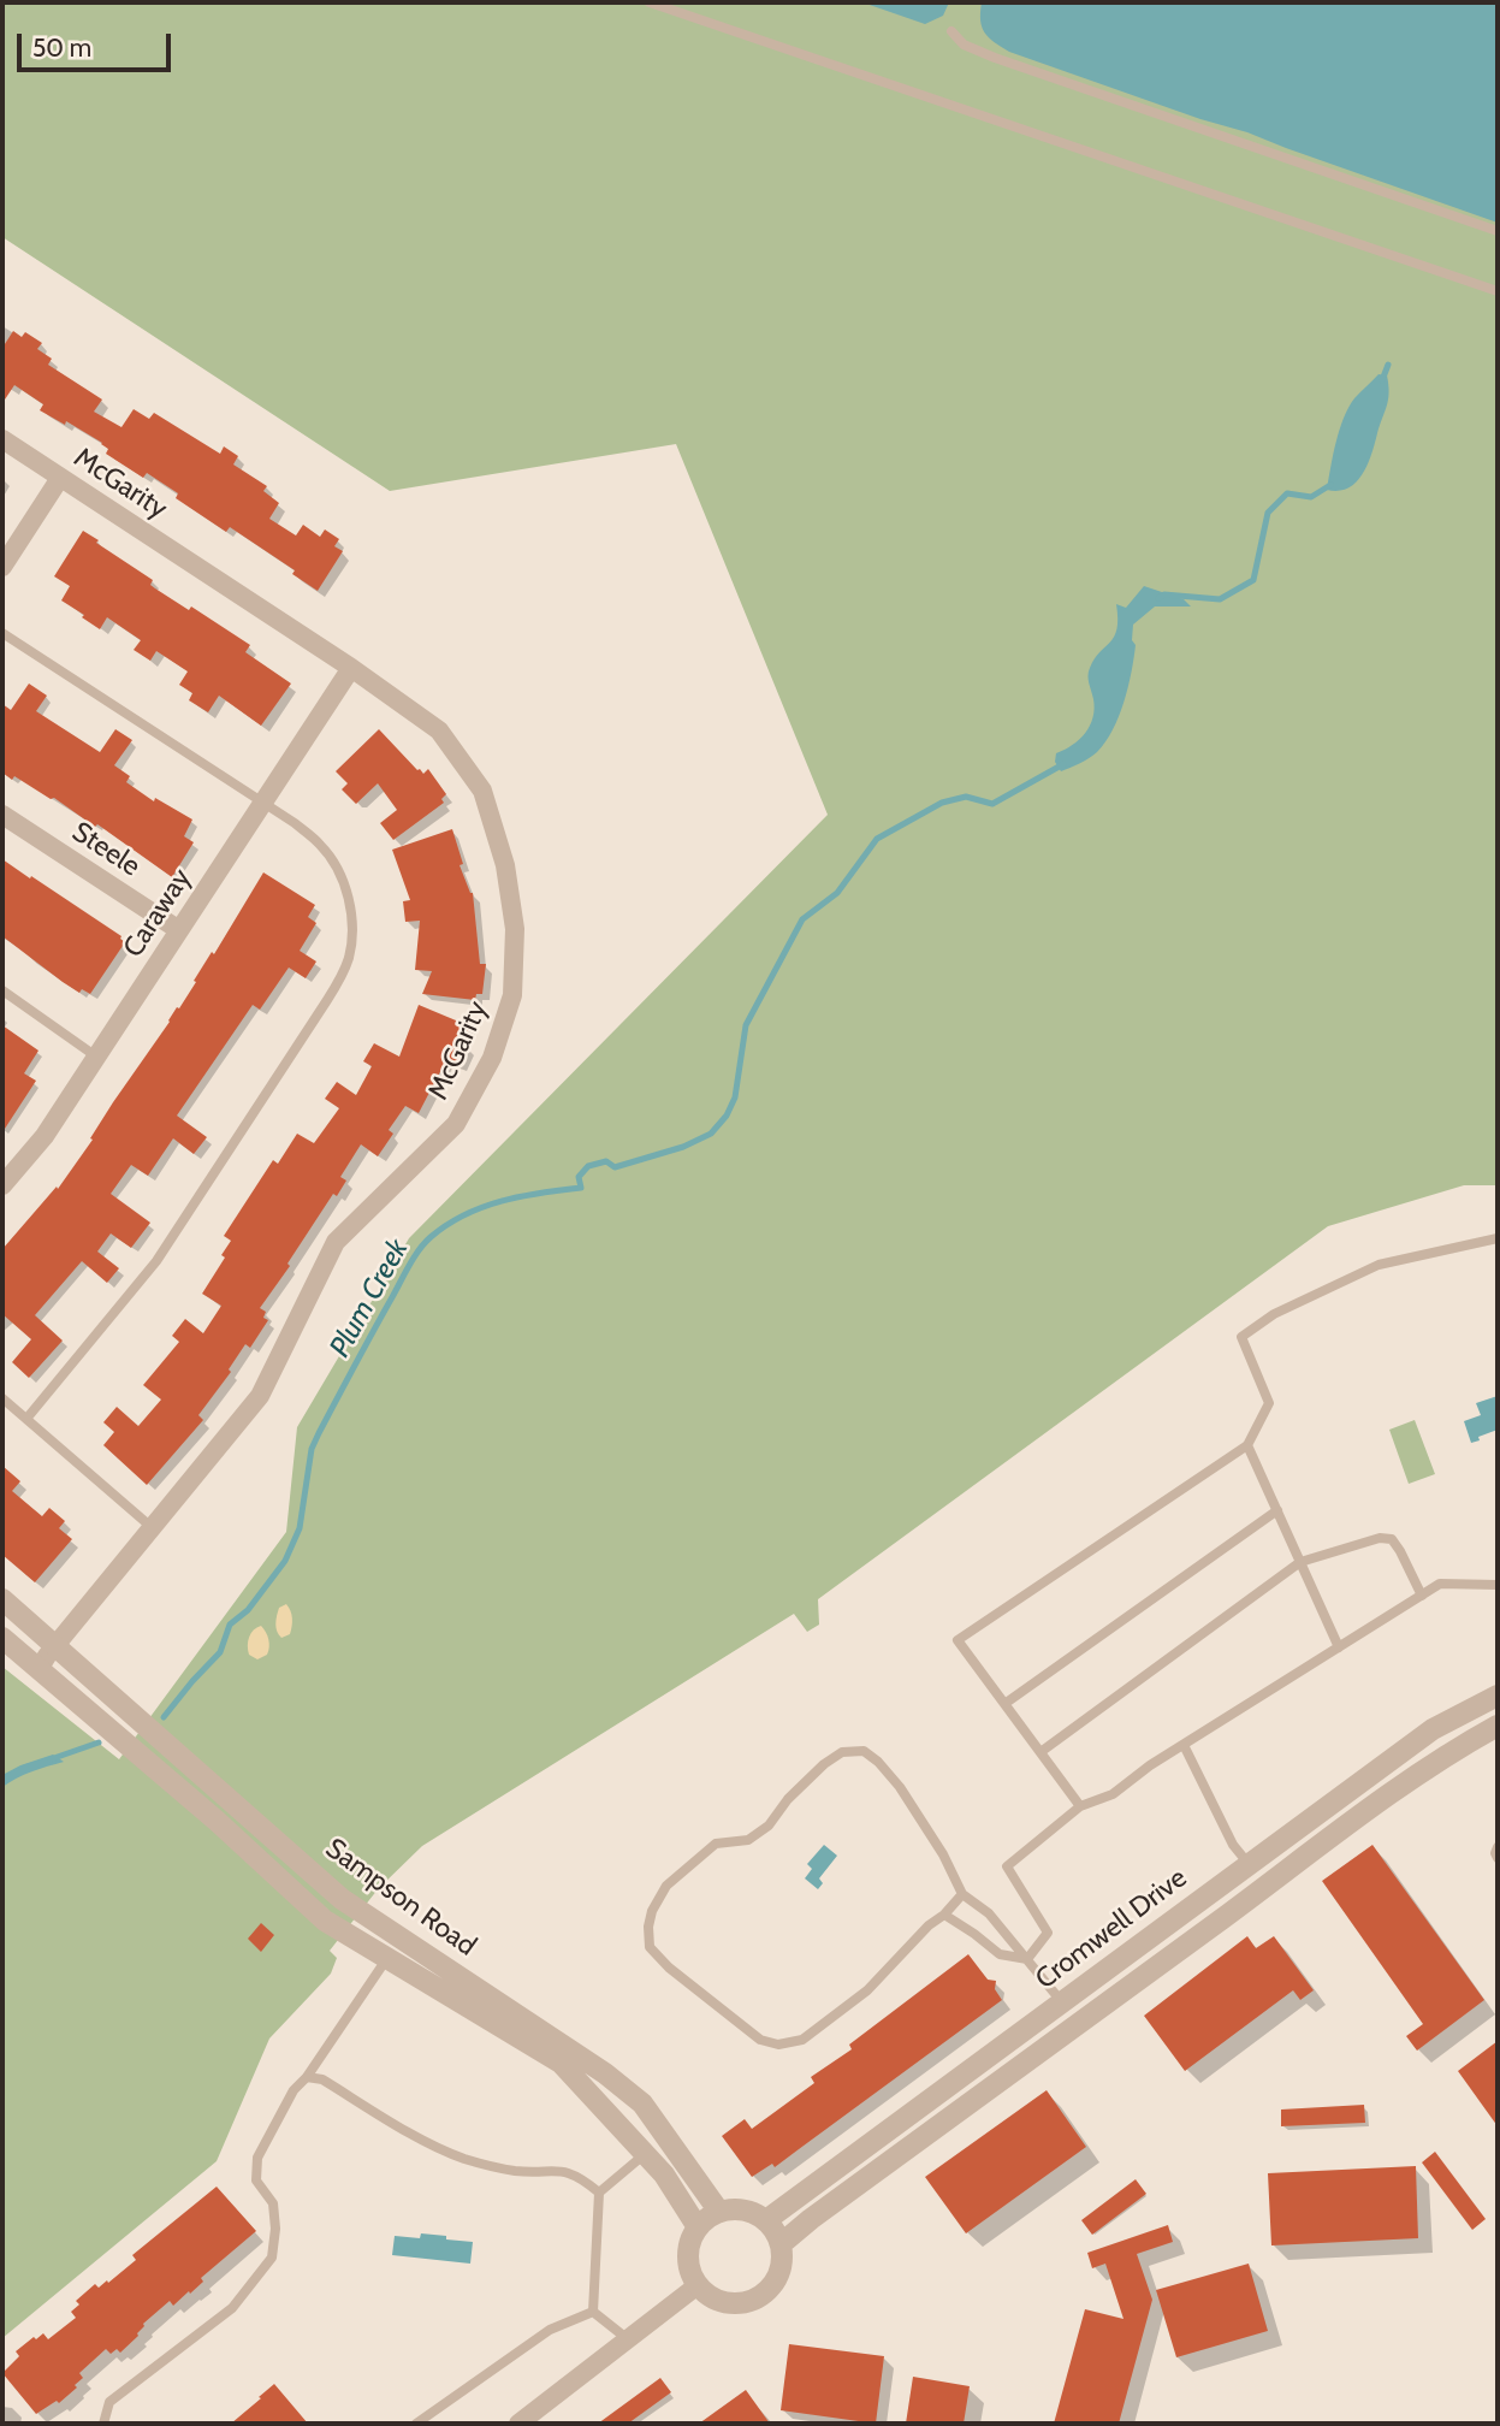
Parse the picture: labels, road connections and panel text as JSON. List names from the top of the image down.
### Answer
{
  "streets": {
    "street": [
      "McGarity",
      "Steele",
      "Caraway",
      "Sampson Road",
      "Cromwell Drive"
    ]
  },
  "crossings": [
    ["McGarity", "Caraway"],
    ["McGarity", "Sampson Road"],
    ["Steele", "Caraway"],
    ["Sampson Road", "Cromwell Drive"]
  ],
  "water": ["Plum Creek"],
  "scale_bar": "50 m"
}
